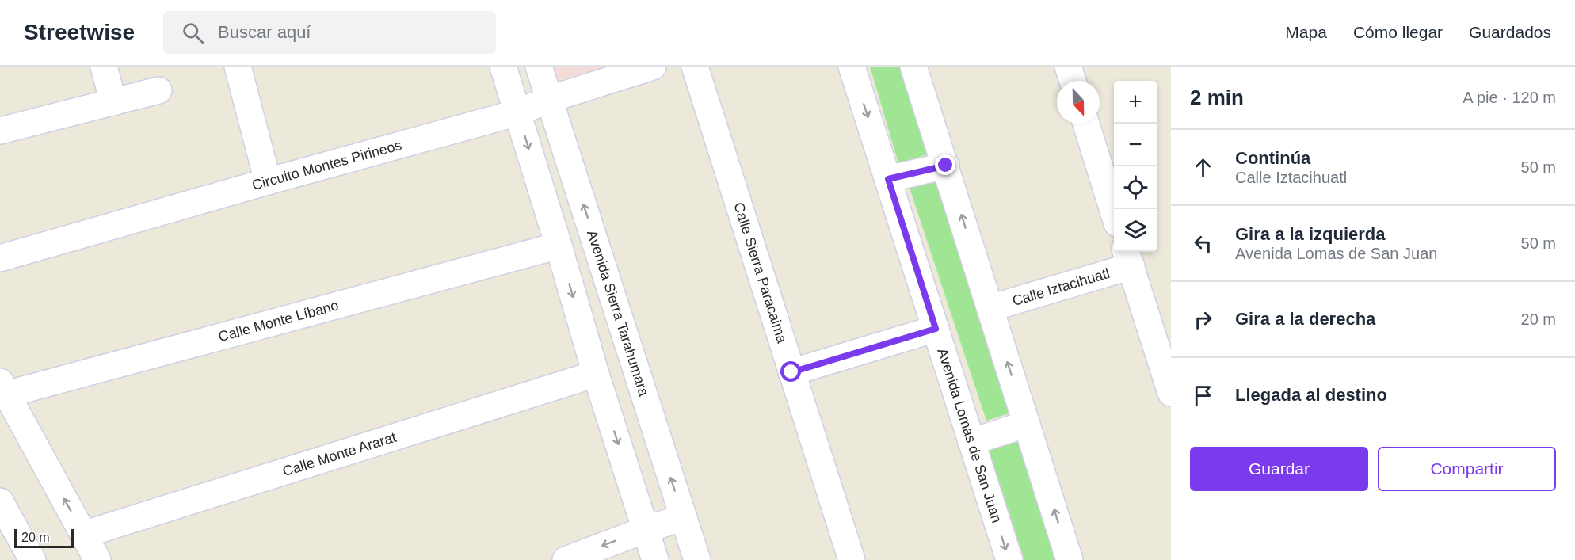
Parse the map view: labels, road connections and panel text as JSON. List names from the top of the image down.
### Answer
{
  "streets": {
    "street": [
      "Circuito Montes Pirineos",
      "Calle Sierra Paracaima",
      "Calle Iztacihuatl",
      "Avenida Sierra Tarahumara",
      "Calle Monte Líbano",
      "Avenida Lomas de San Juan",
      "Calle Monte Ararat"
    ]
  },
  "crossings": [
    ["Circuito Montes Pirineos", "Avenida Sierra Tarahumara"]
  ],
  "scale_bar": "20 m",
  "north": "bottom",
  "page": {
    "header": "Streetwise",
    "search": "Buscar aquí",
    "nav": ["Mapa", "Cómo llegar", "Guardados"],
    "heading": ["2 min", "A pie · 120 m"],
    "map_buttons": ["+", "−"],
    "list": [
      ["Continúa", "Calle Iztacihuatl", "50 m"],
      ["Gira a la izquierda", "Avenida Lomas de San Juan", "50 m"],
      ["Gira a la derecha", "20 m"],
      "Llegada al destino"
    ],
    "buttons": ["Guardar", "Compartir"],
    "scale": "20 m"
  }
}
